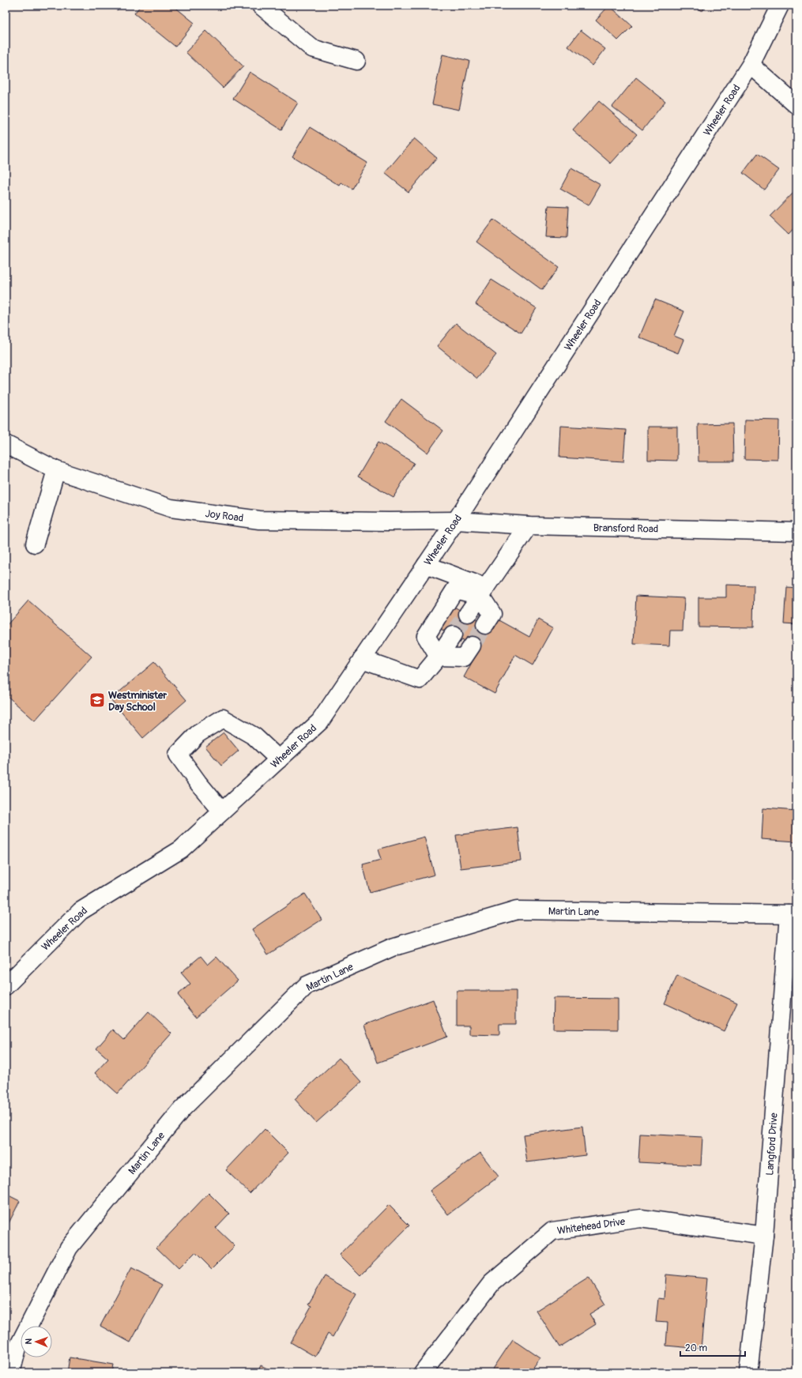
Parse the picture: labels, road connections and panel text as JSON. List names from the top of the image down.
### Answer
{
  "streets": {
    "street": [
      "Wheeler Road",
      "Joy Road",
      "Bransford Road",
      "Martin Lane",
      "Langford Drive",
      "Whitehead Drive"
    ]
  },
  "crossings": [
    ["Wheeler Road", "Joy Road"],
    ["Wheeler Road", "Bransford Road"],
    ["Joy Road", "Bransford Road"],
    ["Martin Lane", "Langford Drive"],
    ["Langford Drive", "Whitehead Drive"]
  ],
  "places": {
    "school or university": ["Westminister Day School"]
  },
  "scale_bar": "20 m",
  "north": "left"
}
